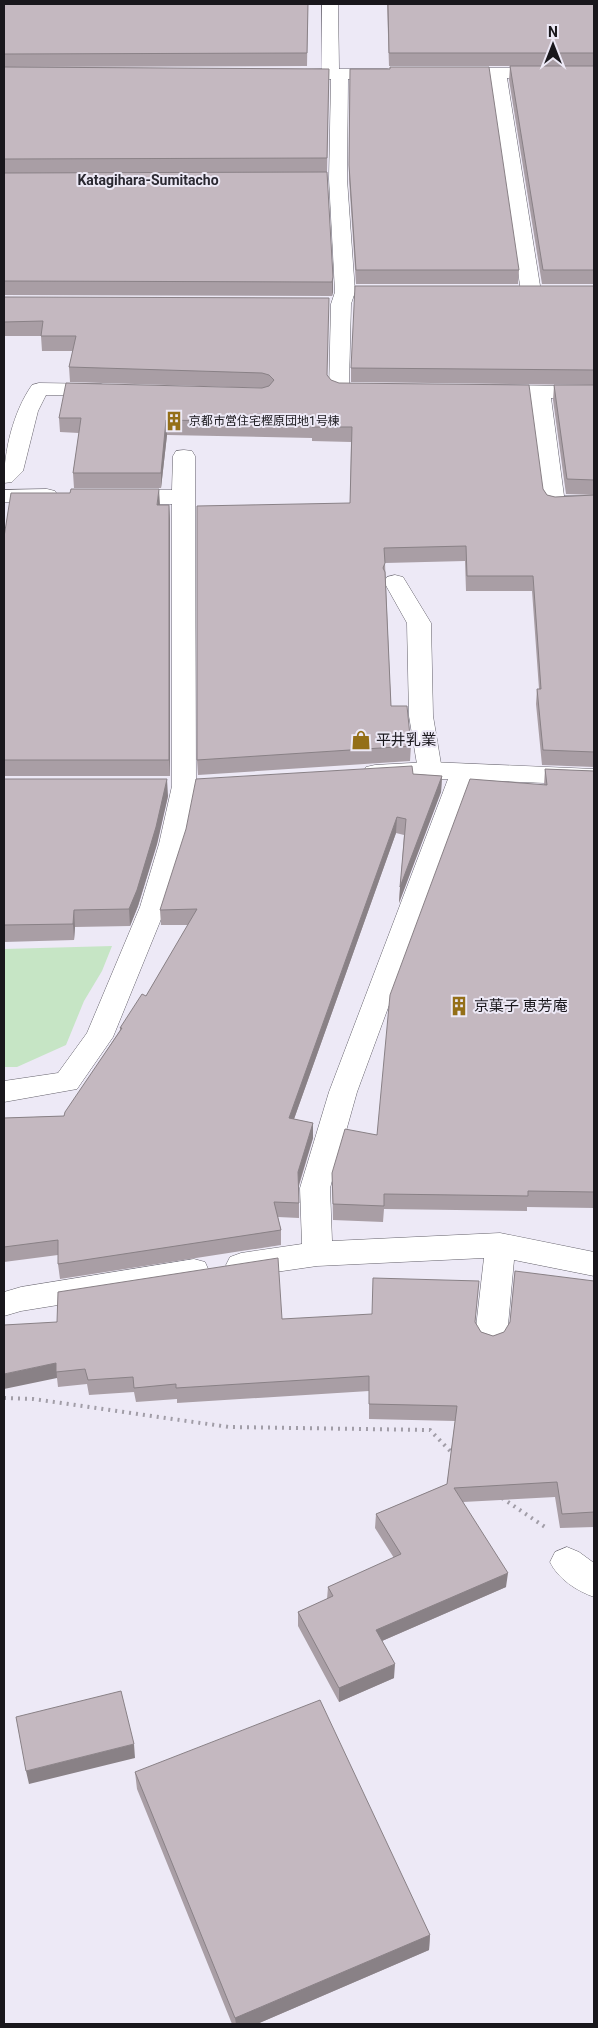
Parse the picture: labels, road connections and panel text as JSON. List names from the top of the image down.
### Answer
{
  "districts": ["Katagihara-Sumitacho"],
  "places": {
    "building": ["京都市営住宅樫原団地1号棟", "京菓子 恵芳庵"],
    "shop": ["平井乳業"]
  },
  "north": "top"
}
